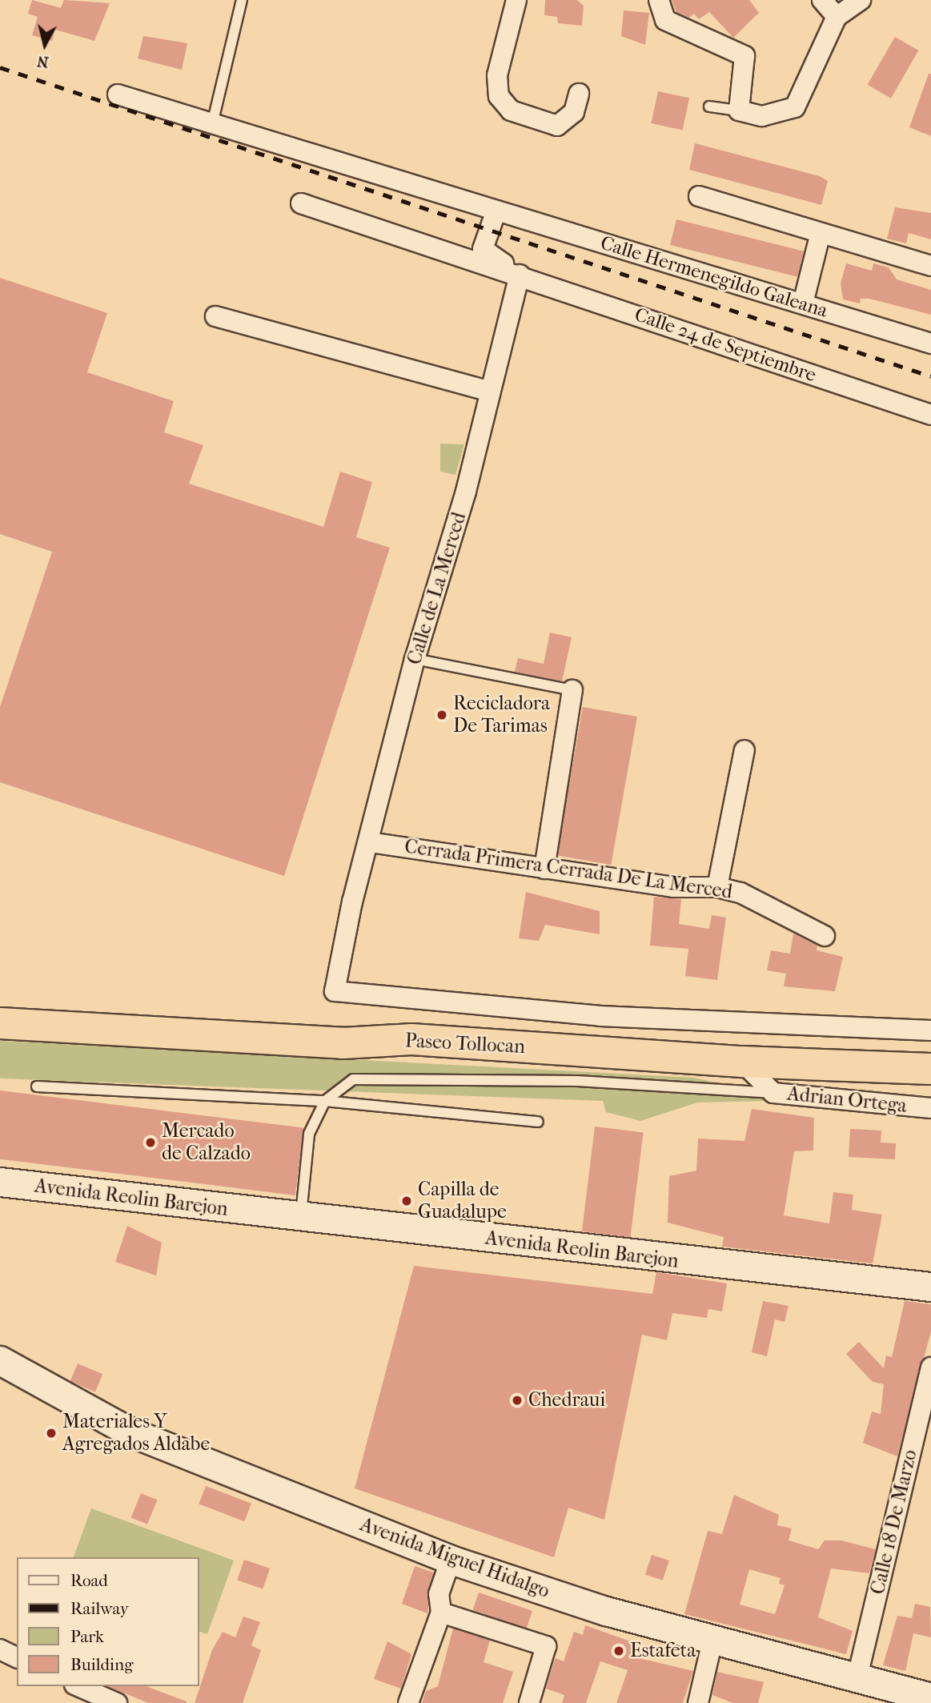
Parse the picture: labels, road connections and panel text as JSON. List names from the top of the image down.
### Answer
{
  "streets": {
    "highway": ["Paseo Tollocan"],
    "main road": ["Avenida Reolin Barejon", "Avenida Miguel Hidalgo"],
    "street": [
      "Calle Hermenegildo Galeana",
      "Calle 24 de Septiembre",
      "Calle de La Merced",
      "Cerrada Primera Cerrada De La Merced",
      "Adrian Ortega",
      "Calle 18 De Marzo"
    ]
  },
  "crossings": [
    ["Calle 24 de Septiembre", "Calle de La Merced"],
    ["Calle de La Merced", "Cerrada Primera Cerrada De La Merced"],
    ["Paseo Tollocan", "Adrian Ortega"],
    ["Calle 18 De Marzo", "Avenida Miguel Hidalgo"]
  ],
  "places": [
    "Recicladora De Tarimas",
    "Mercado de Calzado",
    "Capilla de Guadalupe",
    "Chedraui",
    "Materiales Y Agregados Aldabe",
    "Estafeta"
  ],
  "legend": [
    "Road",
    "Railway",
    "Park",
    "Building"
  ],
  "north": "bottom"
}
